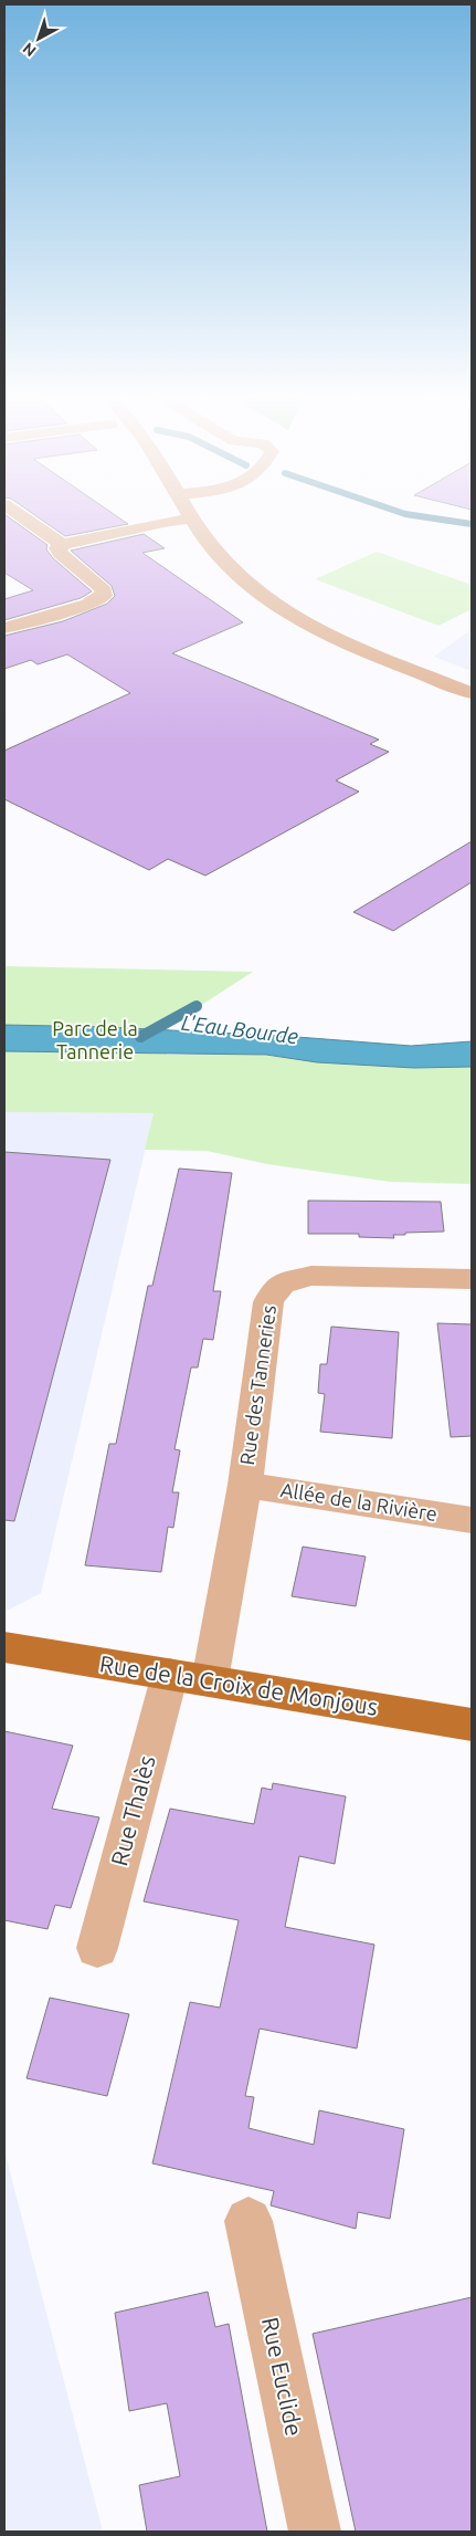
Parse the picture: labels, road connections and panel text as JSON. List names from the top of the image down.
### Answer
{
  "streets": {
    "main road": ["Rue de la Croix de Monjous"],
    "street": [
      "Rue des Tanneries",
      "Allée de la Rivière",
      "Rue Thalès",
      "Rue Euclide"
    ]
  },
  "crossings": [
    ["Rue des Tanneries", "Allée de la Rivière"],
    ["Rue des Tanneries", "Rue de la Croix de Monjous"],
    ["Rue de la Croix de Monjous", "Rue Thalès"]
  ],
  "water": ["L'Eau Bourde"],
  "parks": ["Parc de la Tannerie"],
  "north": "bottom left"
}
